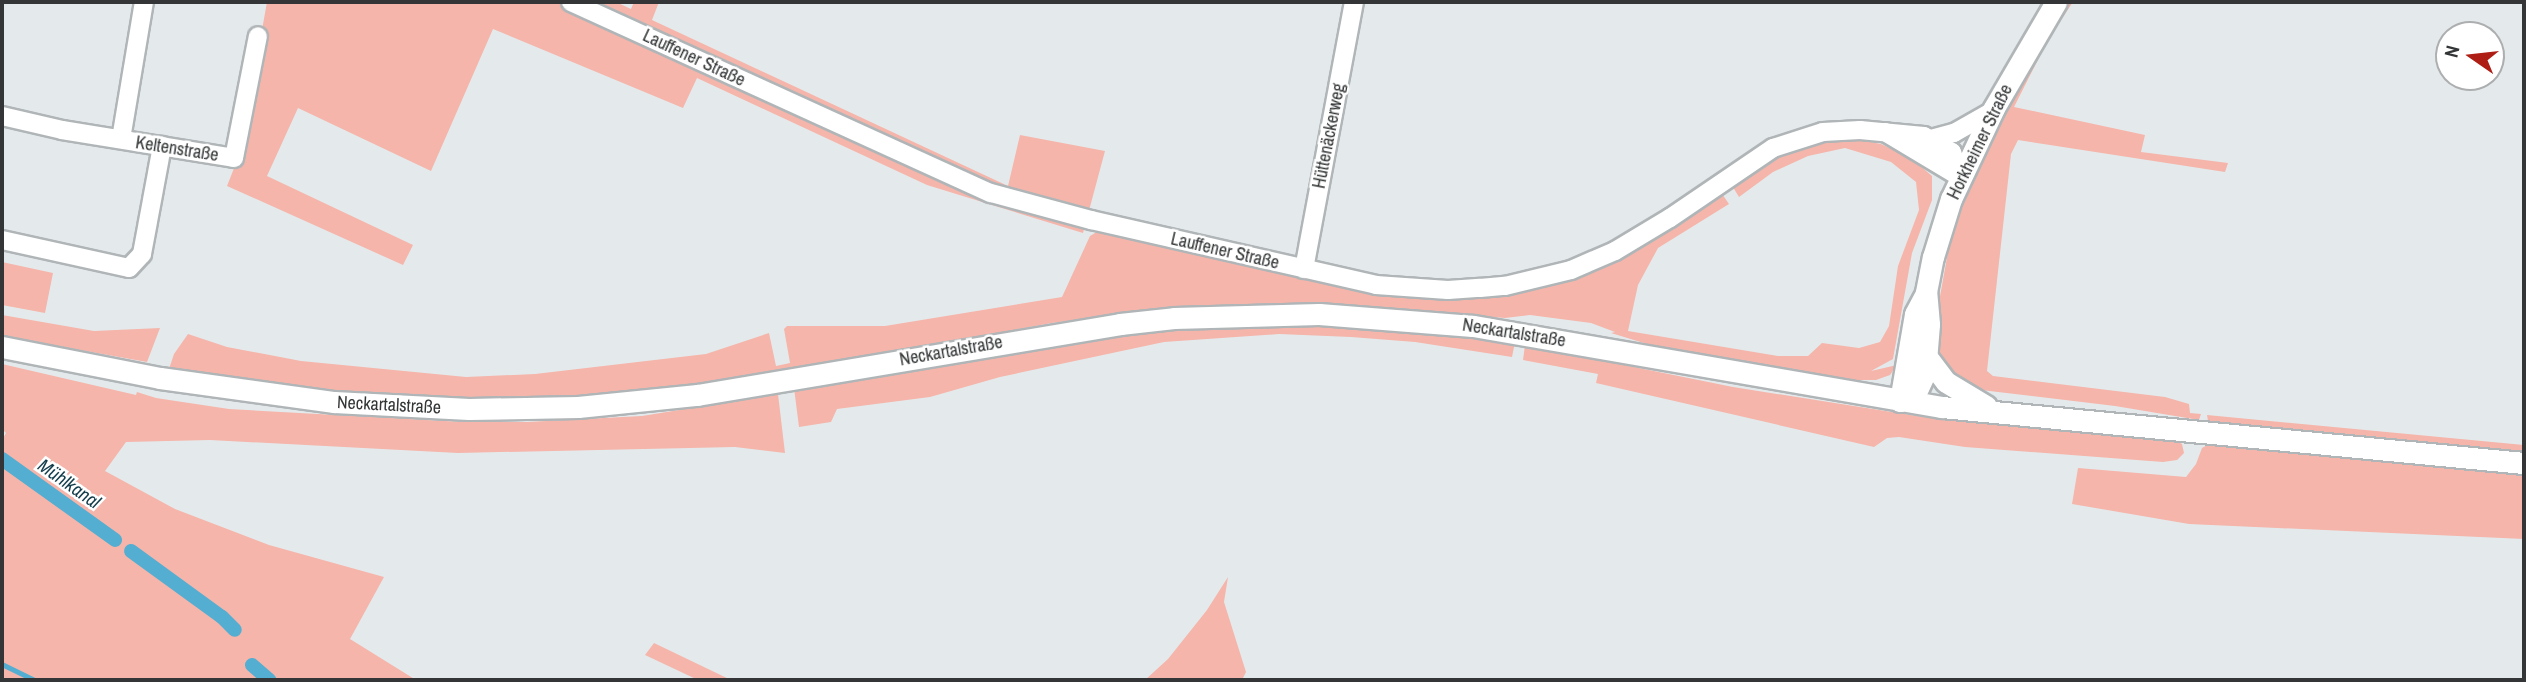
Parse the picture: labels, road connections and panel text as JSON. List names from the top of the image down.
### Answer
{
  "streets": {
    "main road": ["Horkheimer Straße", "Neckartalstraße"],
    "street": ["Lauffener Straße", "Hüttenäckerweg", "Keltenstraße"]
  },
  "crossings": [
    ["Lauffener Straße", "Hüttenäckerweg"],
    ["Horkheimer Straße", "Neckartalstraße"]
  ],
  "water": ["Mühlkanal"],
  "north": "left"
}
